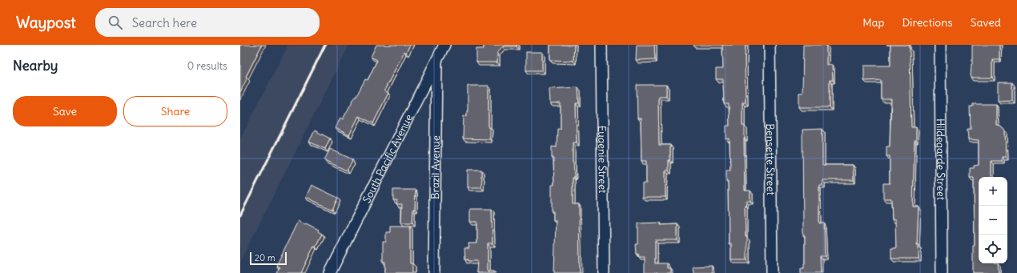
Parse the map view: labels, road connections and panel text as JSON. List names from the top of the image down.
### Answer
{
  "streets": {
    "street": [
      "South Pacific Avenue",
      "Eugenie Street",
      "Bensette Street",
      "Hildegarde Street",
      "Brazil Avenue"
    ]
  },
  "crossings": [
    ["South Pacific Avenue", "Brazil Avenue"]
  ],
  "scale_bar": "20 m",
  "page": {
    "header": "Waypost",
    "search": "Search here",
    "nav": ["Map", "Directions", "Saved"],
    "heading": ["Nearby", "0 results"],
    "buttons": ["Save", "Share"],
    "map_buttons": ["+", "−"],
    "scale": "20 m"
  }
}
